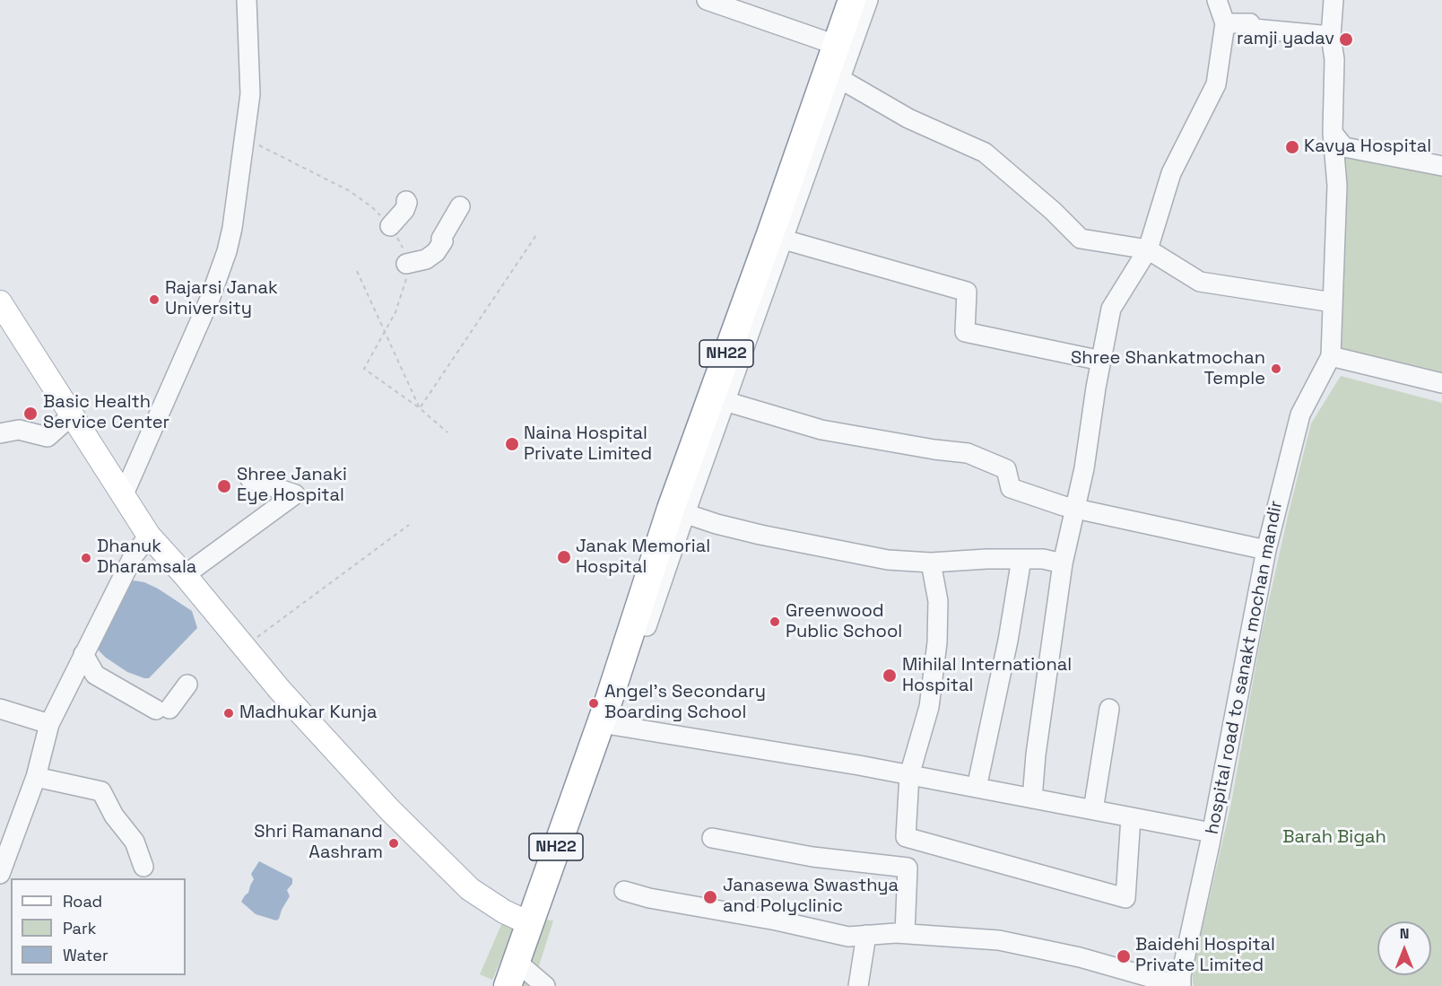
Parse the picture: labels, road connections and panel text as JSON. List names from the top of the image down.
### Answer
{
  "streets": {
    "highway": ["NH22"],
    "street": ["hospital road to sanakt mochan mandir"]
  },
  "parks": ["Barah Bigah"],
  "places": [
    "ramji yadav",
    "Kavya Hospital",
    "Rajarsi Janak University",
    "Shree Shankatmochan Temple",
    "Basic Health Service Center",
    "Naina Hospital Private Limited",
    "Shree Janaki Eye Hospital",
    "Janak Memorial Hospital",
    "Dhanuk Dharamsala",
    "Greenwood Public School",
    "Mihilal International Hospital",
    "Angel's Secondary Boarding School",
    "Madhukar Kunja",
    "Shri Ramanand Aashram",
    "Janasewa Swasthya and Polyclinic",
    "Baidehi Hospital Private Limited"
  ],
  "legend": ["Road", "Park", "Water"],
  "north": "top"
}
